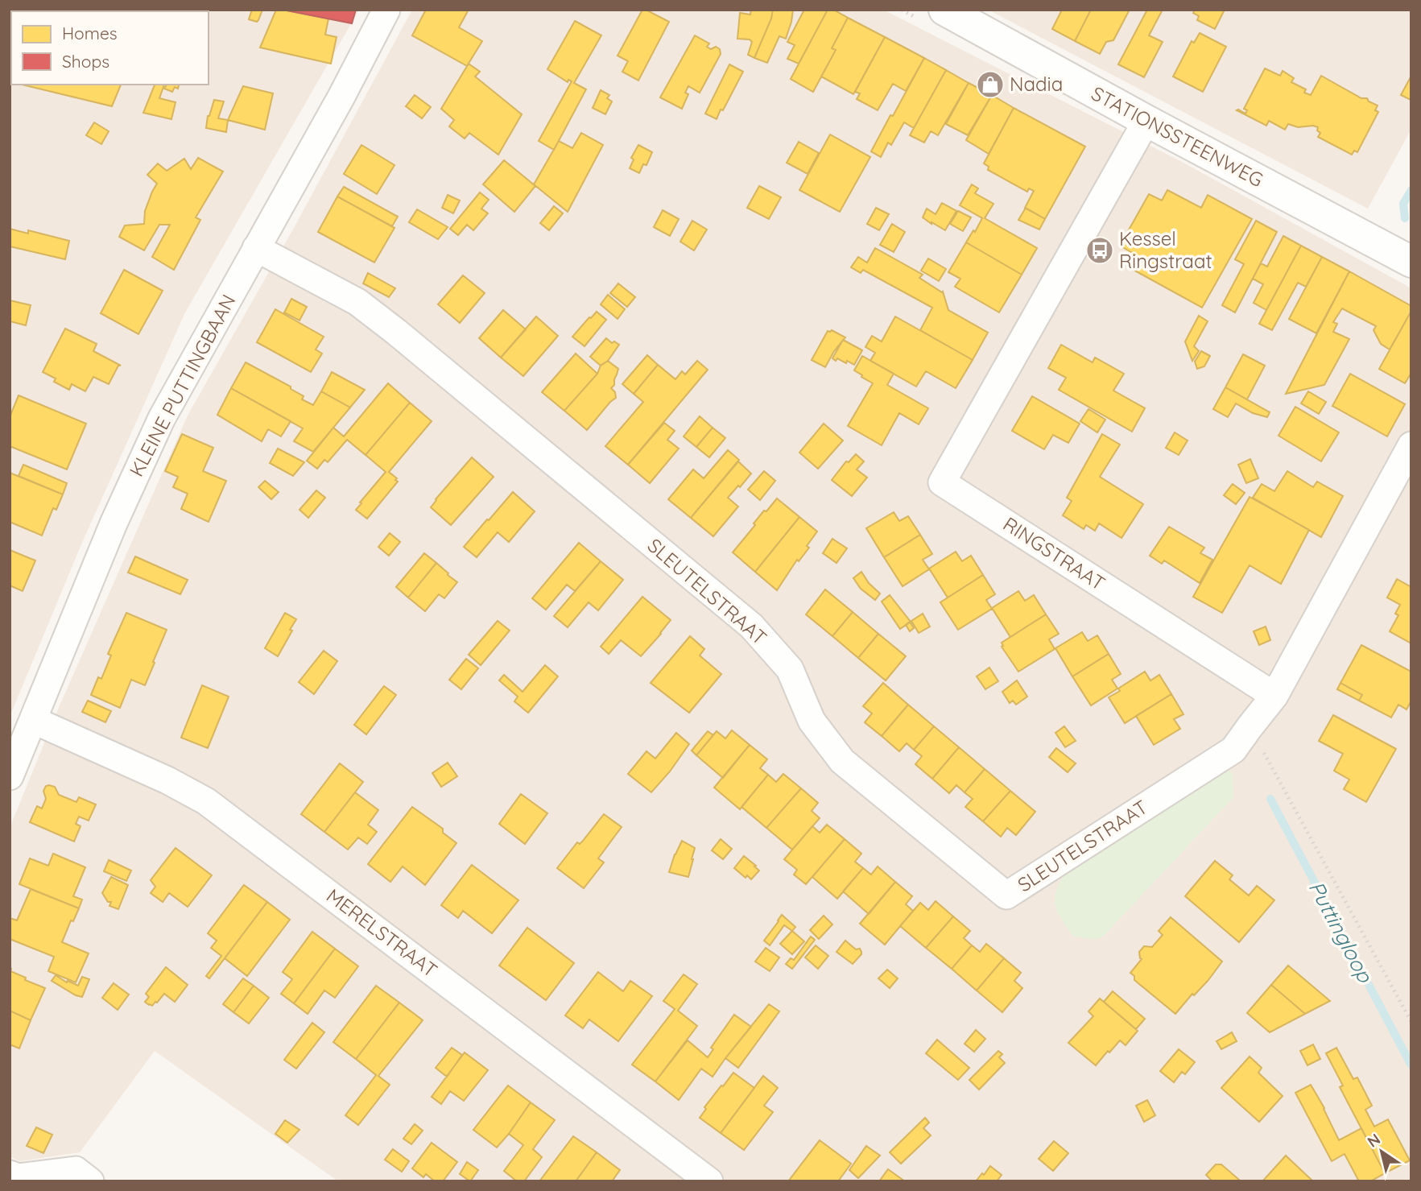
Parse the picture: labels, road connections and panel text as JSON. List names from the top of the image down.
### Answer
{
  "streets": {
    "street": [
      "STATIONSSTEENWEG",
      "KLEINE PUTTINGBAAN",
      "RINGSTRAAT",
      "SLEUTELSTRAAT",
      "MERELSTRAAT"
    ]
  },
  "crossings": [
    ["STATIONSSTEENWEG", "RINGSTRAAT"],
    ["KLEINE PUTTINGBAAN", "SLEUTELSTRAAT"],
    ["KLEINE PUTTINGBAAN", "MERELSTRAAT"],
    ["RINGSTRAAT", "SLEUTELSTRAAT"]
  ],
  "water": ["Puttingloop"],
  "places": {
    "shop": ["Nadia"],
    "bus stop": ["Kessel Ringstraat"]
  },
  "legend": ["Homes", "Shops"],
  "north": "top left"
}
